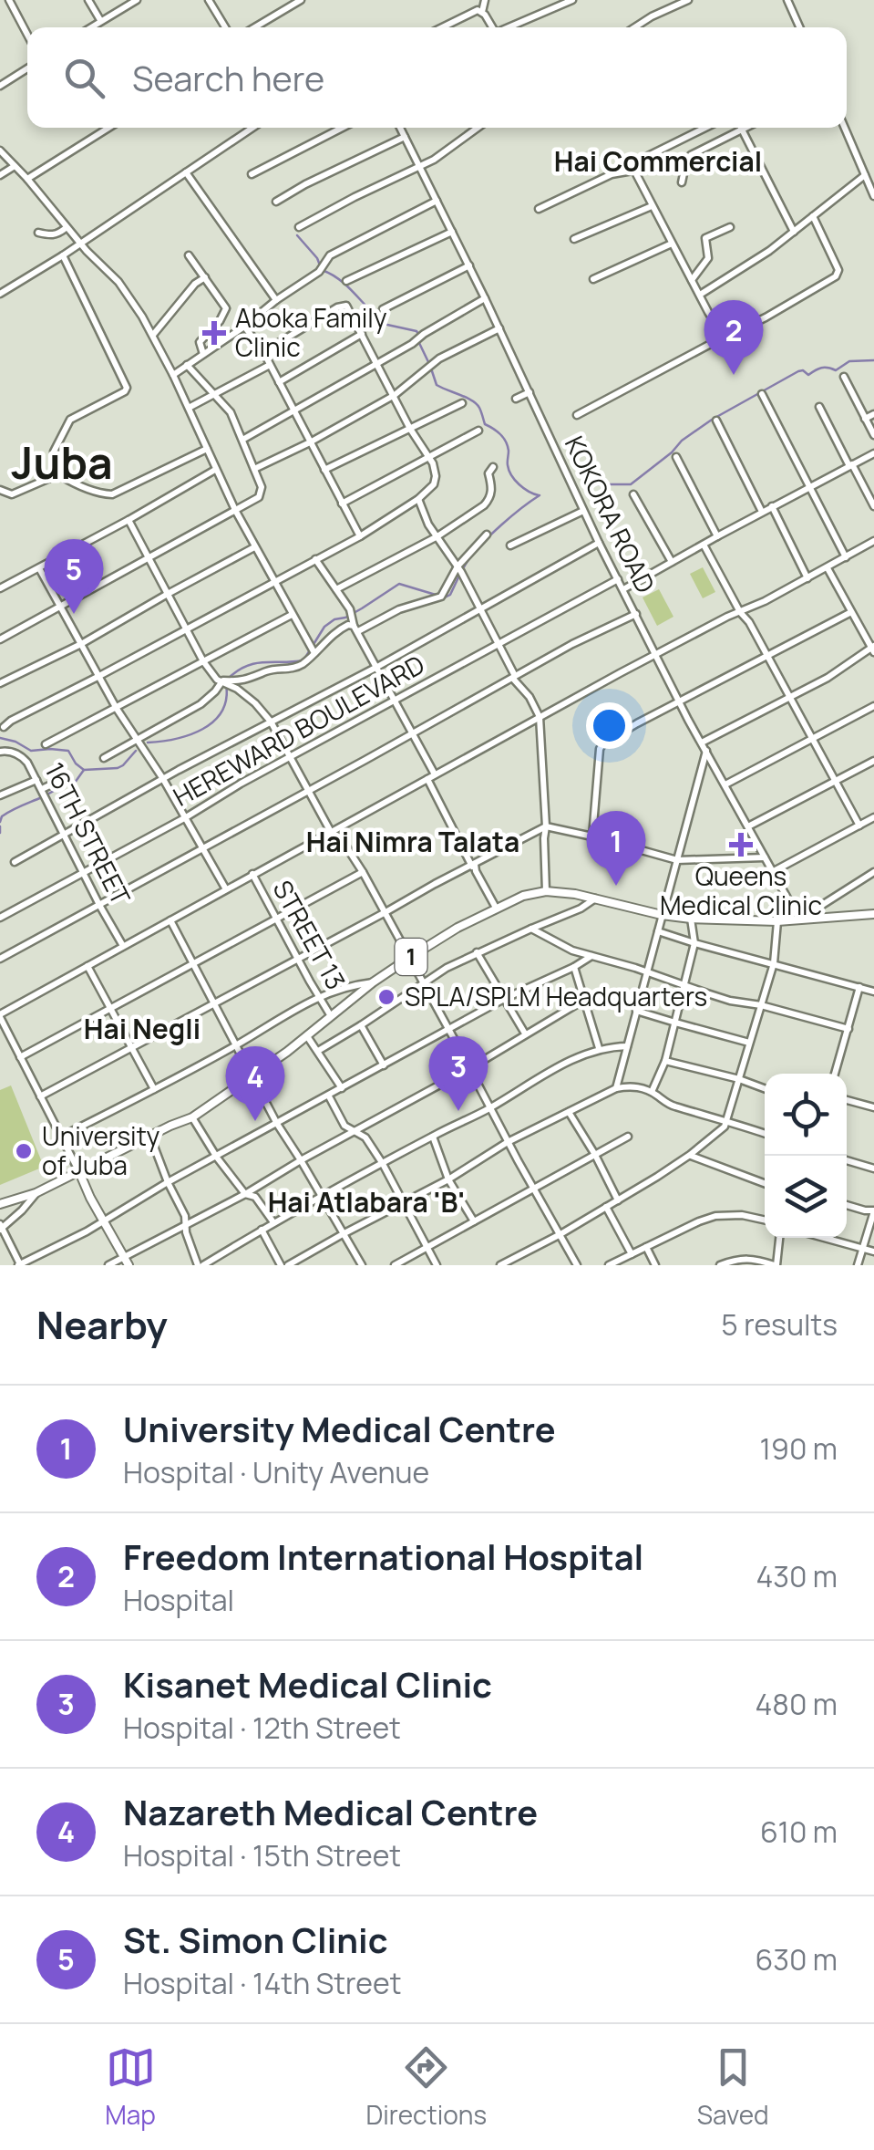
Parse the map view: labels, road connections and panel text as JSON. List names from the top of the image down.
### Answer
{
  "streets": {
    "main road": ["1"],
    "street": [
      "KOKORA ROAD",
      "HEREWARD BOULEVARD",
      "16TH STREET",
      "STREET 13"
    ]
  },
  "crossings": [
    ["KOKORA ROAD", "HEREWARD BOULEVARD"],
    ["KOKORA ROAD", "1"],
    ["HEREWARD BOULEVARD", "16TH STREET"],
    ["STREET 13", "1"]
  ],
  "districts": [
    "Hai Commercial",
    "Juba",
    "Hai Nimra Talata",
    "Hai Negli",
    "Hai Atlabara 'B'"
  ],
  "places": {
    "health": ["Aboka Family Clinic", "Queens Medical Clinic"],
    "other": ["SPLA/SPLM Headquarters", "University of Juba"]
  },
  "page": {
    "search": "Search here",
    "pins": [
      "2",
      "5",
      "1",
      "3",
      "4"
    ],
    "heading": ["Nearby", "5 results"],
    "list": [
      {
        "mark": "1",
        "name": "University Medical Centre",
        "note": "Hospital · Unity Avenue",
        "value": "190 m"
      },
      {
        "mark": "2",
        "name": "Freedom International Hospital",
        "note": "Hospital",
        "value": "430 m"
      },
      {
        "mark": "3",
        "name": "Kisanet Medical Clinic",
        "note": "Hospital · 12th Street",
        "value": "480 m"
      },
      {
        "mark": "4",
        "name": "Nazareth Medical Centre",
        "note": "Hospital · 15th Street",
        "value": "610 m"
      },
      {
        "mark": "5",
        "name": "St. Simon Clinic",
        "note": "Hospital · 14th Street",
        "value": "630 m"
      }
    ],
    "nav": ["Map", "Directions", "Saved"]
  }
}
